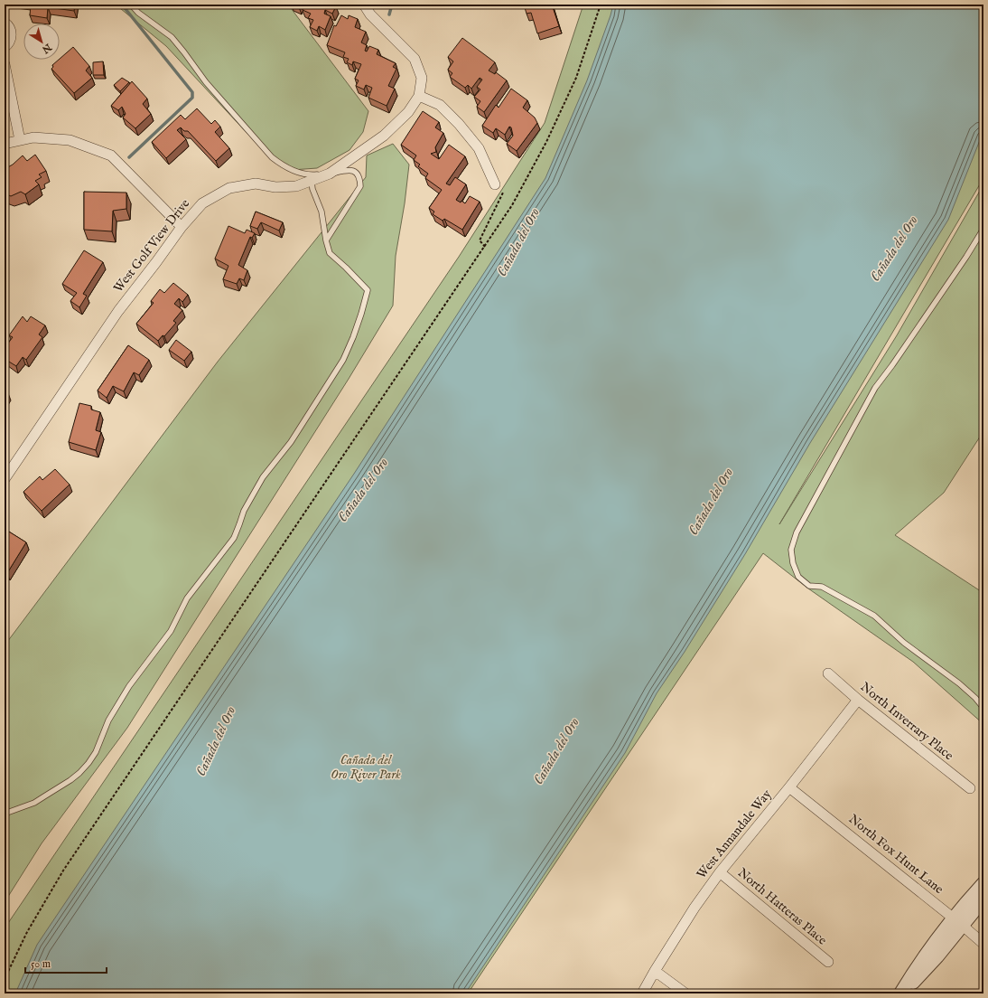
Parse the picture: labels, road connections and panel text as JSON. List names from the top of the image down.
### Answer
{
  "streets": {
    "street": [
      "West Golf View Drive",
      "North Inverrary Place",
      "West Annandale Way",
      "North Fox Hunt Lane",
      "North Hatteras Place"
    ]
  },
  "crossings": [
    ["North Inverrary Place", "West Annandale Way"],
    ["West Annandale Way", "North Fox Hunt Lane"],
    ["West Annandale Way", "North Hatteras Place"]
  ],
  "water": ["Cañada del Oro"],
  "parks": ["Cañada del Oro River Park"],
  "scale_bar": "50 m",
  "north": "bottom right"
}
